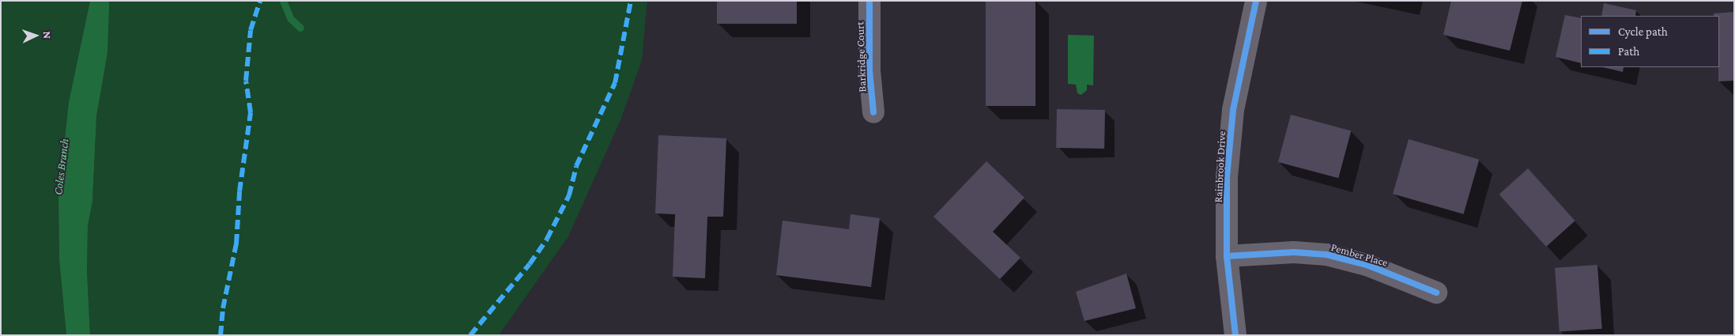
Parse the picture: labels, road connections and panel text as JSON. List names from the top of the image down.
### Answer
{
  "streets": {
    "street": ["Barkridge Court", "Rainbrook Drive", "Pember Place"]
  },
  "crossings": [
    ["Rainbrook Drive", "Pember Place"]
  ],
  "water": ["Coles Branch"],
  "legend": ["Cycle path", "Path"],
  "north": "right"
}
